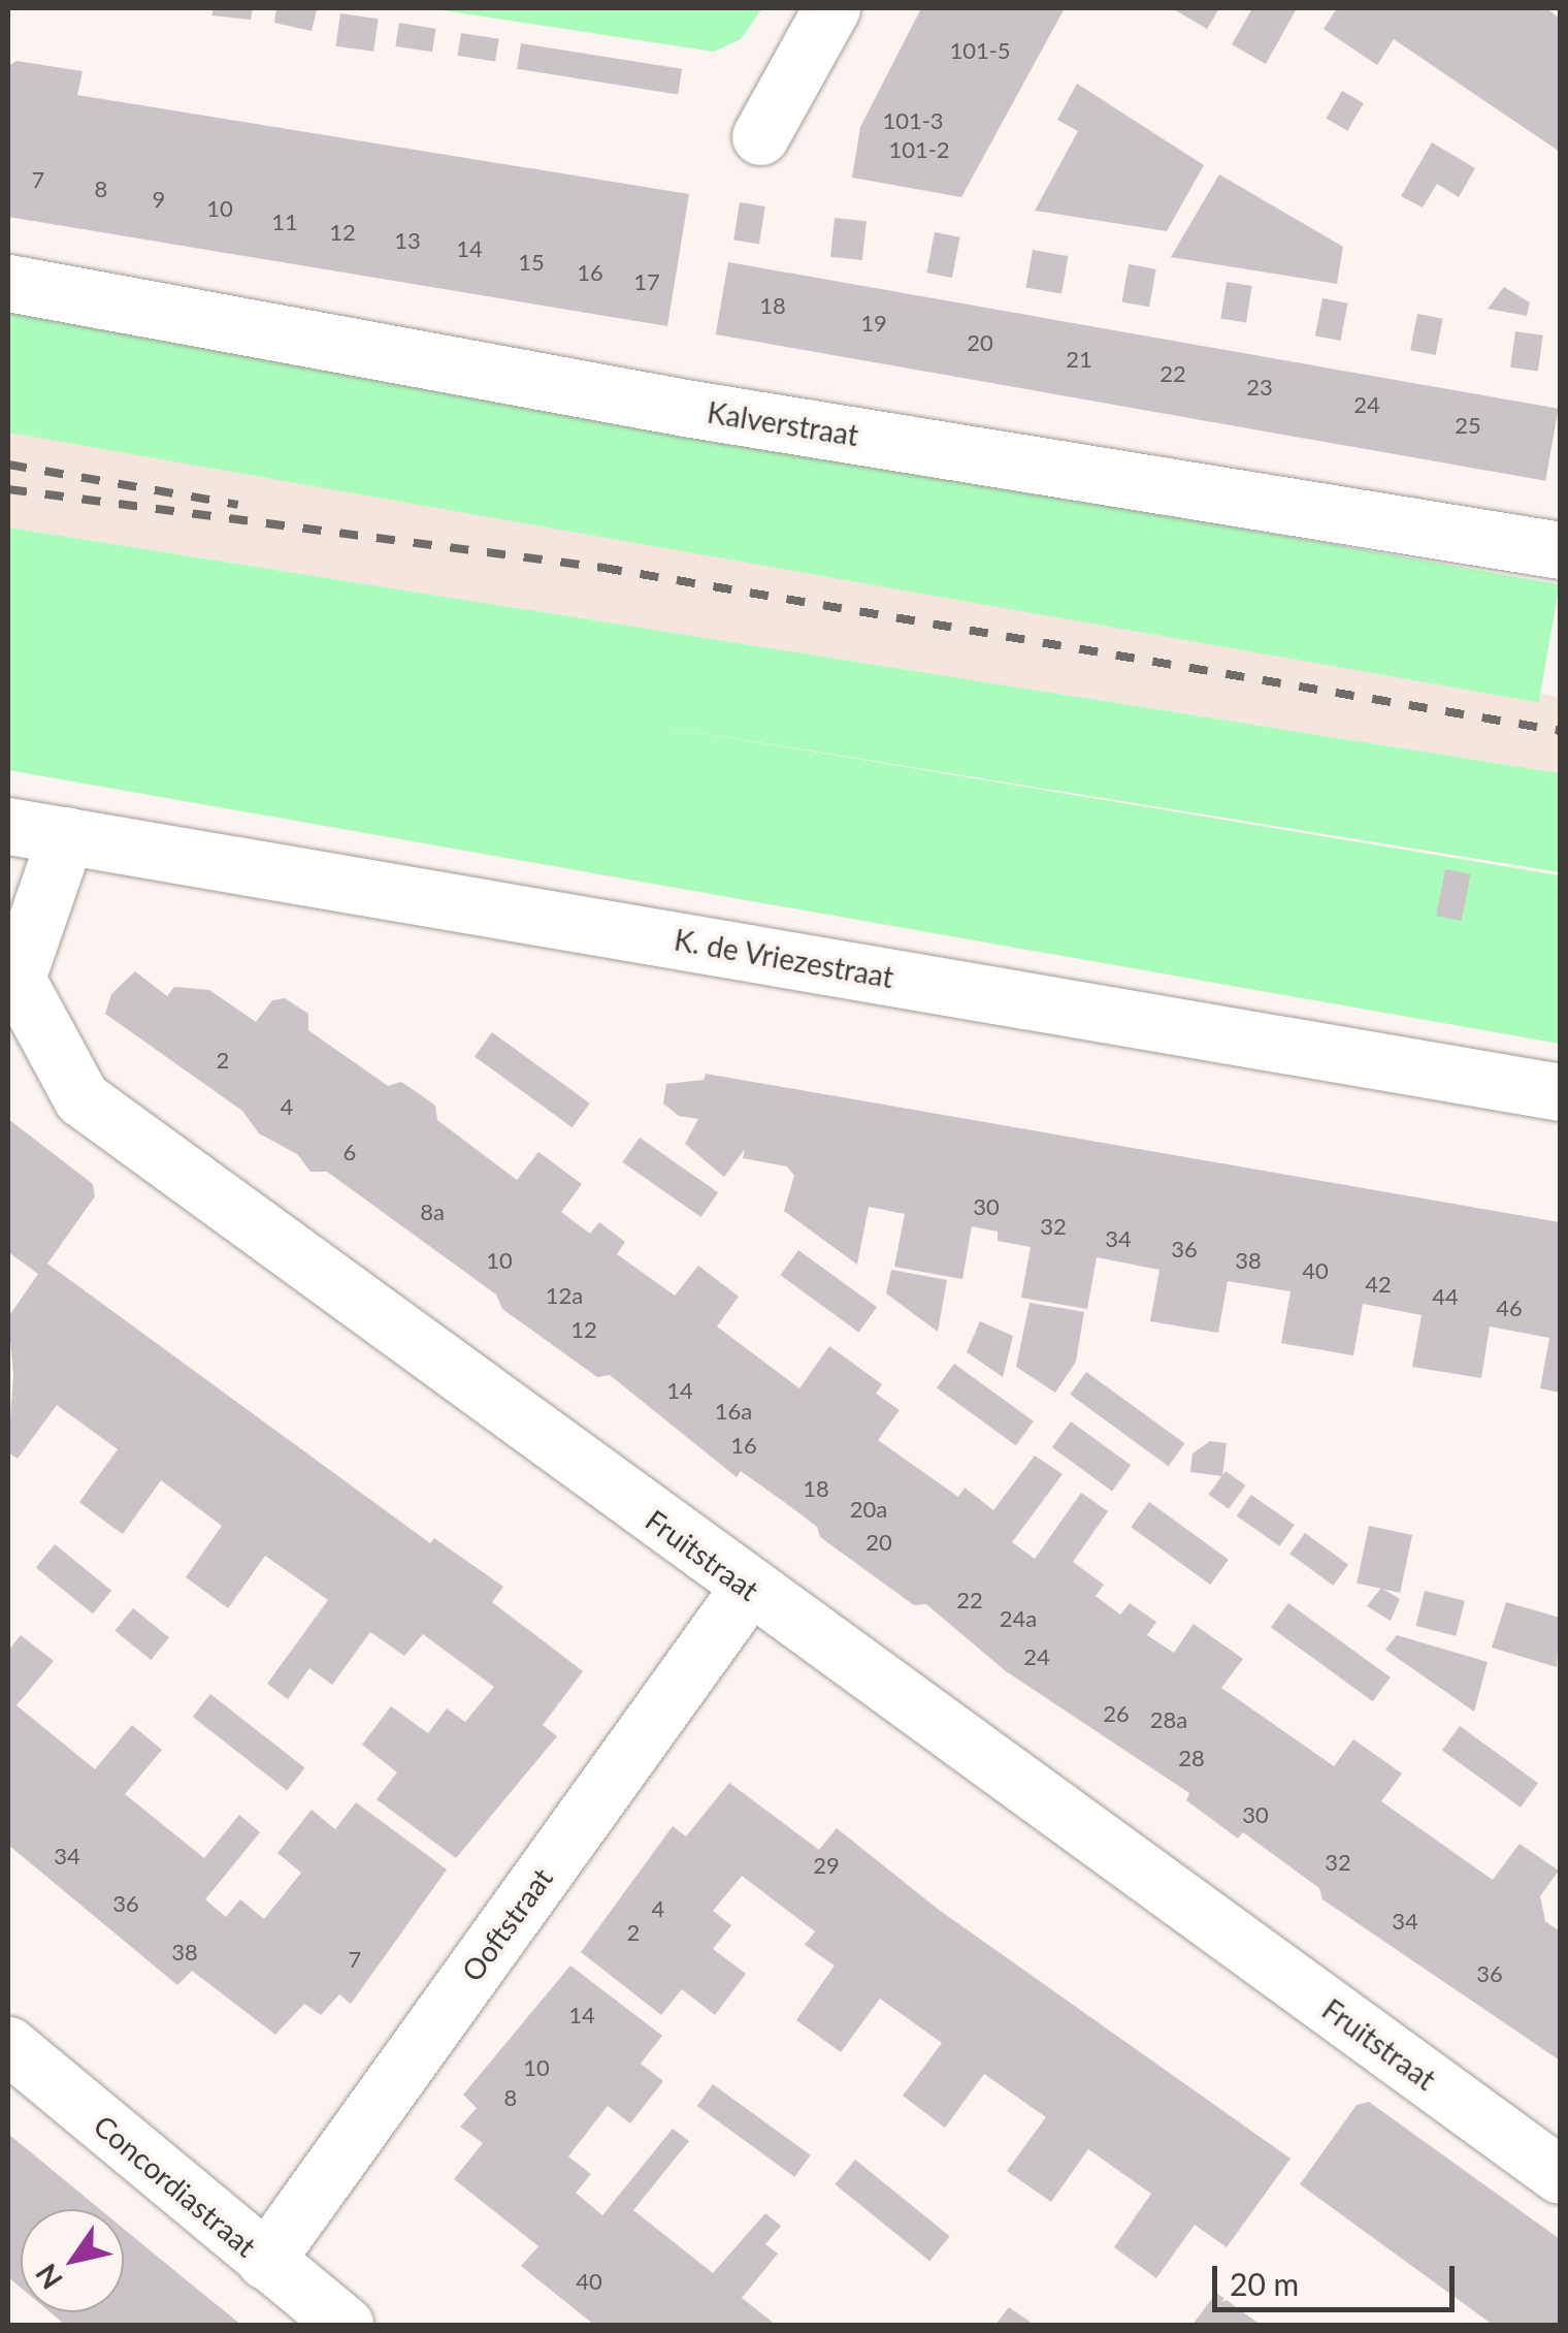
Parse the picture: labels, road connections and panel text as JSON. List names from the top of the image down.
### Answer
{
  "streets": {
    "street": [
      "Kalverstraat",
      "K. de Vriezestraat",
      "Fruitstraat",
      "Ooftstraat",
      "Concordiastraat"
    ]
  },
  "crossings": [
    ["K. de Vriezestraat", "Fruitstraat"],
    ["Fruitstraat", "Ooftstraat"],
    ["Ooftstraat", "Concordiastraat"]
  ],
  "house_numbers": [
    "101-5",
    "101-3",
    "101-2",
    "7",
    "8",
    "9",
    "10",
    "11",
    "12",
    "13",
    "14",
    "15",
    "16",
    "17",
    "18",
    "19",
    "20",
    "21",
    "22",
    "23",
    "24",
    "25",
    "2",
    "4",
    "6",
    "30",
    "8a",
    "32",
    "34",
    "36",
    "10",
    "38",
    "40",
    "42",
    "12a",
    "44",
    "46",
    "12",
    "14",
    "16a",
    "16",
    "18",
    "20a",
    "20",
    "22",
    "24a",
    "24",
    "26",
    "28a",
    "28",
    "30",
    "34",
    "32",
    "29",
    "36",
    "4",
    "34",
    "2",
    "38",
    "7",
    "36",
    "14",
    "10",
    "8",
    "40"
  ],
  "scale_bar": "20 m",
  "north": "bottom left"
}
